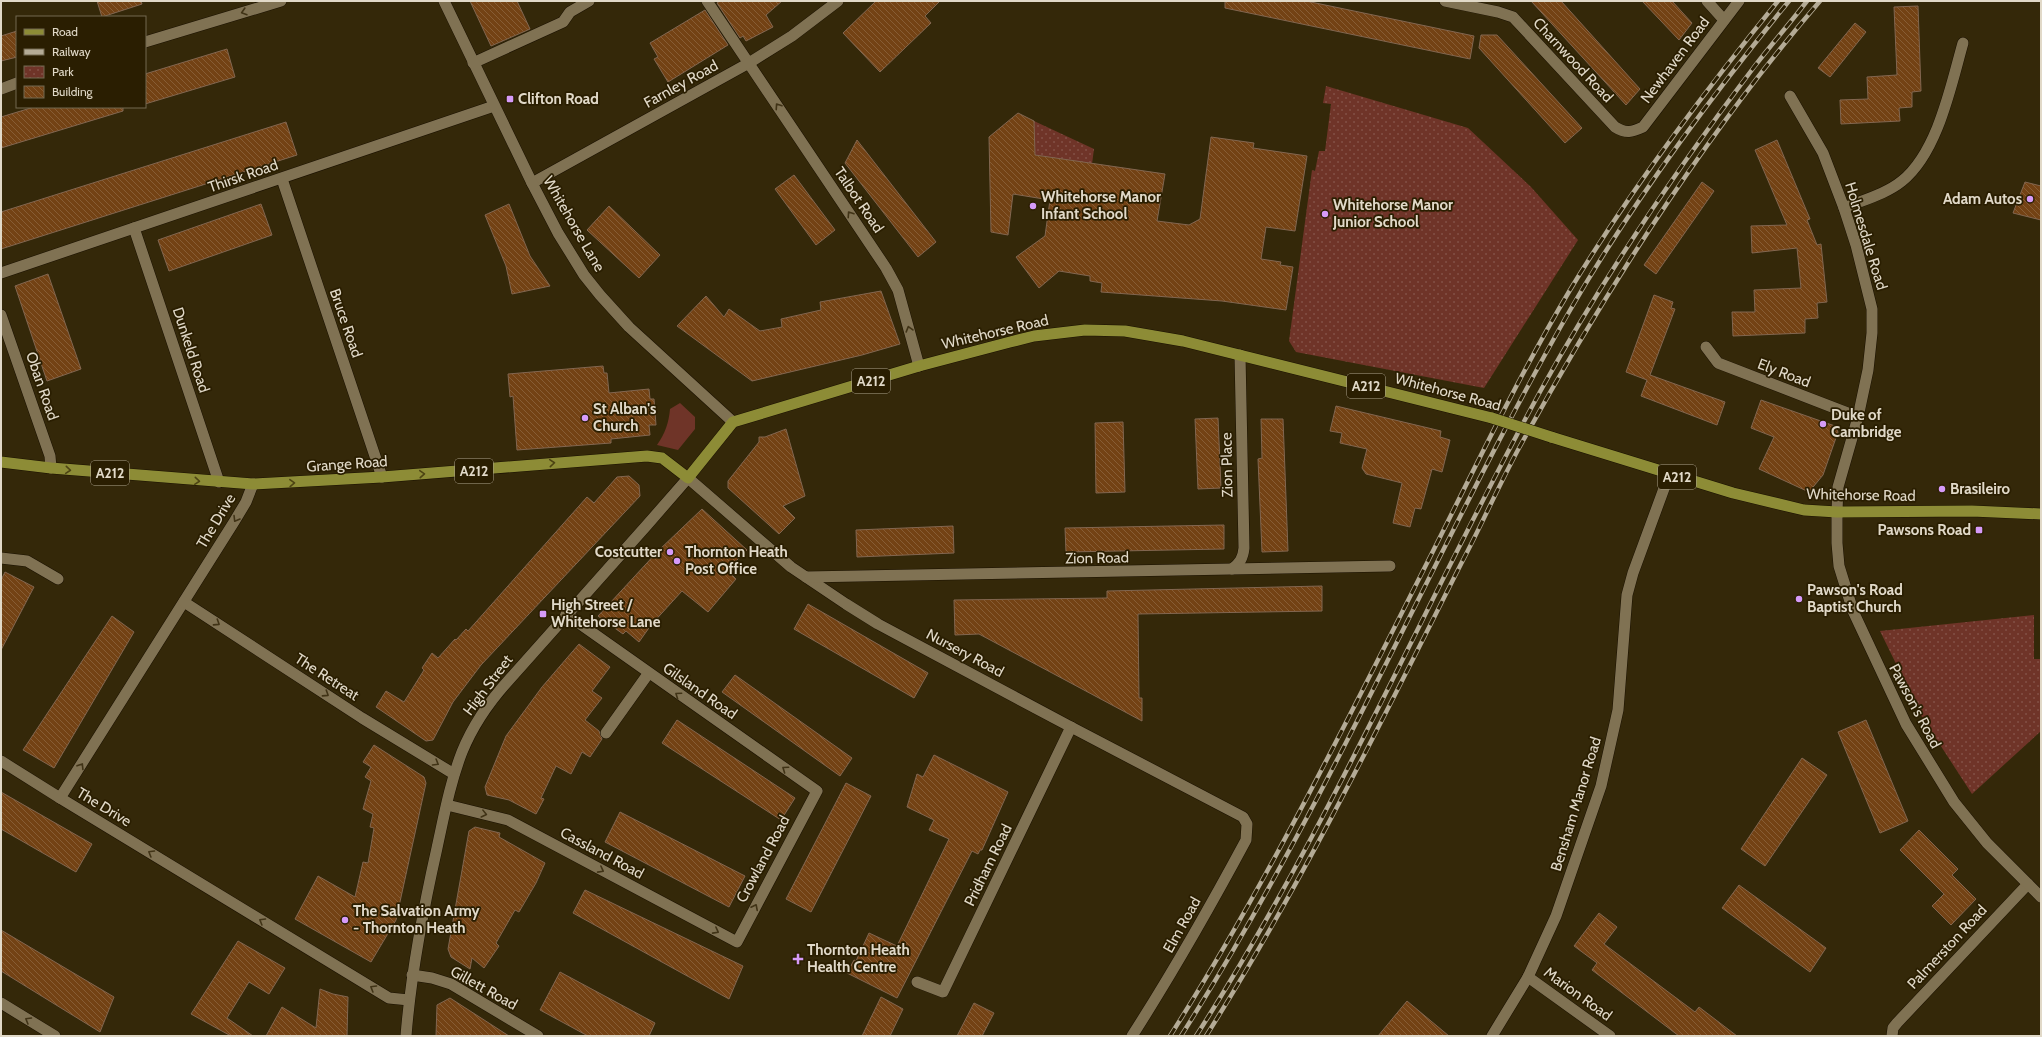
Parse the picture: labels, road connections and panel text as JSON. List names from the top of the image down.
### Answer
{
  "streets": {
    "main road": [
      "Whitehorse Road",
      "A212",
      "Grange Road",
      "High Street"
    ],
    "street": [
      "Charnwood Road",
      "Newhaven Road",
      "Farnley Road",
      "Thirsk Road",
      "Talbot Road",
      "Whitehorse Lane",
      "Holmesdale Road",
      "Bruce Road",
      "Dunkeld Road",
      "Ely Road",
      "Oban Road",
      "Zion Place",
      "The Drive",
      "Zion Road",
      "Nursery Road",
      "The Retreat",
      "Gilsland Road",
      "Pawson's Road",
      "Bensham Manor Road",
      "Cassland Road",
      "Crowland Road",
      "Pridham Road",
      "Elm Road",
      "Palmerston Road",
      "Gillett Road",
      "Marion Road"
    ]
  },
  "crossings": [
    ["Charnwood Road", "Newhaven Road"],
    ["Farnley Road", "Talbot Road"],
    ["Farnley Road", "Whitehorse Lane"],
    ["Thirsk Road", "Whitehorse Lane"],
    ["Thirsk Road", "Bruce Road"],
    ["Thirsk Road", "Dunkeld Road"],
    ["Talbot Road", "Whitehorse Road"],
    ["Whitehorse Lane", "Whitehorse Road"],
    ["Whitehorse Lane", "High Street"],
    ["Holmesdale Road", "Whitehorse Road"],
    ["Holmesdale Road", "Ely Road"],
    ["Holmesdale Road", "Pawson's Road"],
    ["Bruce Road", "Grange Road"],
    ["Whitehorse Road", "Zion Place"],
    ["Whitehorse Road", "High Street"],
    ["Whitehorse Road", "Pawson's Road"],
    ["Whitehorse Road", "Bensham Manor Road"],
    ["Dunkeld Road", "Grange Road"],
    ["Oban Road", "Grange Road"],
    ["Grange Road", "The Drive"],
    ["Grange Road", "Nursery Road"],
    ["Grange Road", "High Street"],
    ["Zion Place", "Zion Road"],
    ["The Drive", "The Retreat"],
    ["The Drive", "High Street"],
    ["Zion Road", "Nursery Road"],
    ["Nursery Road", "High Street"],
    ["Nursery Road", "Pridham Road"],
    ["Nursery Road", "Elm Road"],
    ["The Retreat", "High Street"],
    ["High Street", "Gilsland Road"],
    ["High Street", "Cassland Road"],
    ["High Street", "Gillett Road"],
    ["Gilsland Road", "Crowland Road"],
    ["Pawson's Road", "Palmerston Road"],
    ["Bensham Manor Road", "Marion Road"],
    ["Cassland Road", "Crowland Road"]
  ],
  "one_way": [
    "Talbot Road",
    "Grange Road",
    "The Retreat",
    "Gilsland Road",
    "Cassland Road",
    "Crowland Road"
  ],
  "places": {
    "transit": ["Clifton Road", "Pawsons Road", "High Street / Whitehorse Lane"],
    "other": [
      "Adam Autos",
      "Whitehorse Manor Infant School",
      "Whitehorse Manor Junior School",
      "St Alban's Church",
      "Duke of Cambridge",
      "Brasileiro",
      "Costcutter",
      "Thornton Heath Post Office",
      "Pawson's Road Baptist Church",
      "The Salvation Army - Thornton Heath"
    ],
    "health": ["Thornton Heath Health Centre"]
  },
  "legend": [
    "Road",
    "Railway",
    "Park",
    "Building"
  ]
}
